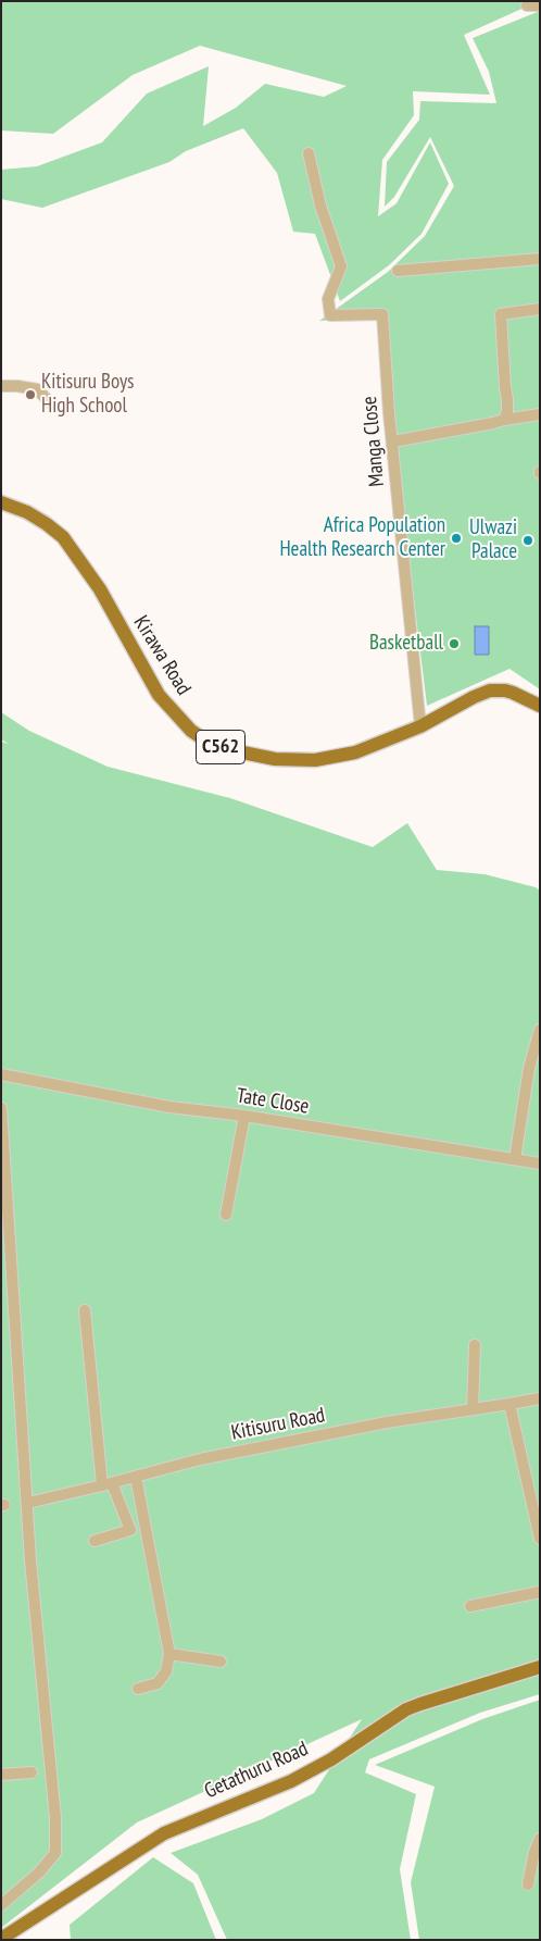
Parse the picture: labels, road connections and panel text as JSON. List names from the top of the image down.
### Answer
{
  "streets": {
    "main road": ["Kirawa Road", "C562", "Getathuru Road"],
    "street": ["Manga Close", "Tate Close", "Kitisuru Road"]
  },
  "crossings": [
    ["Manga Close", "Kirawa Road"]
  ],
  "places": [
    "Kitisuru Boys High School",
    "Africa Population Health Research Center",
    "Ulwazi Palace",
    "Basketball"
  ]
}
